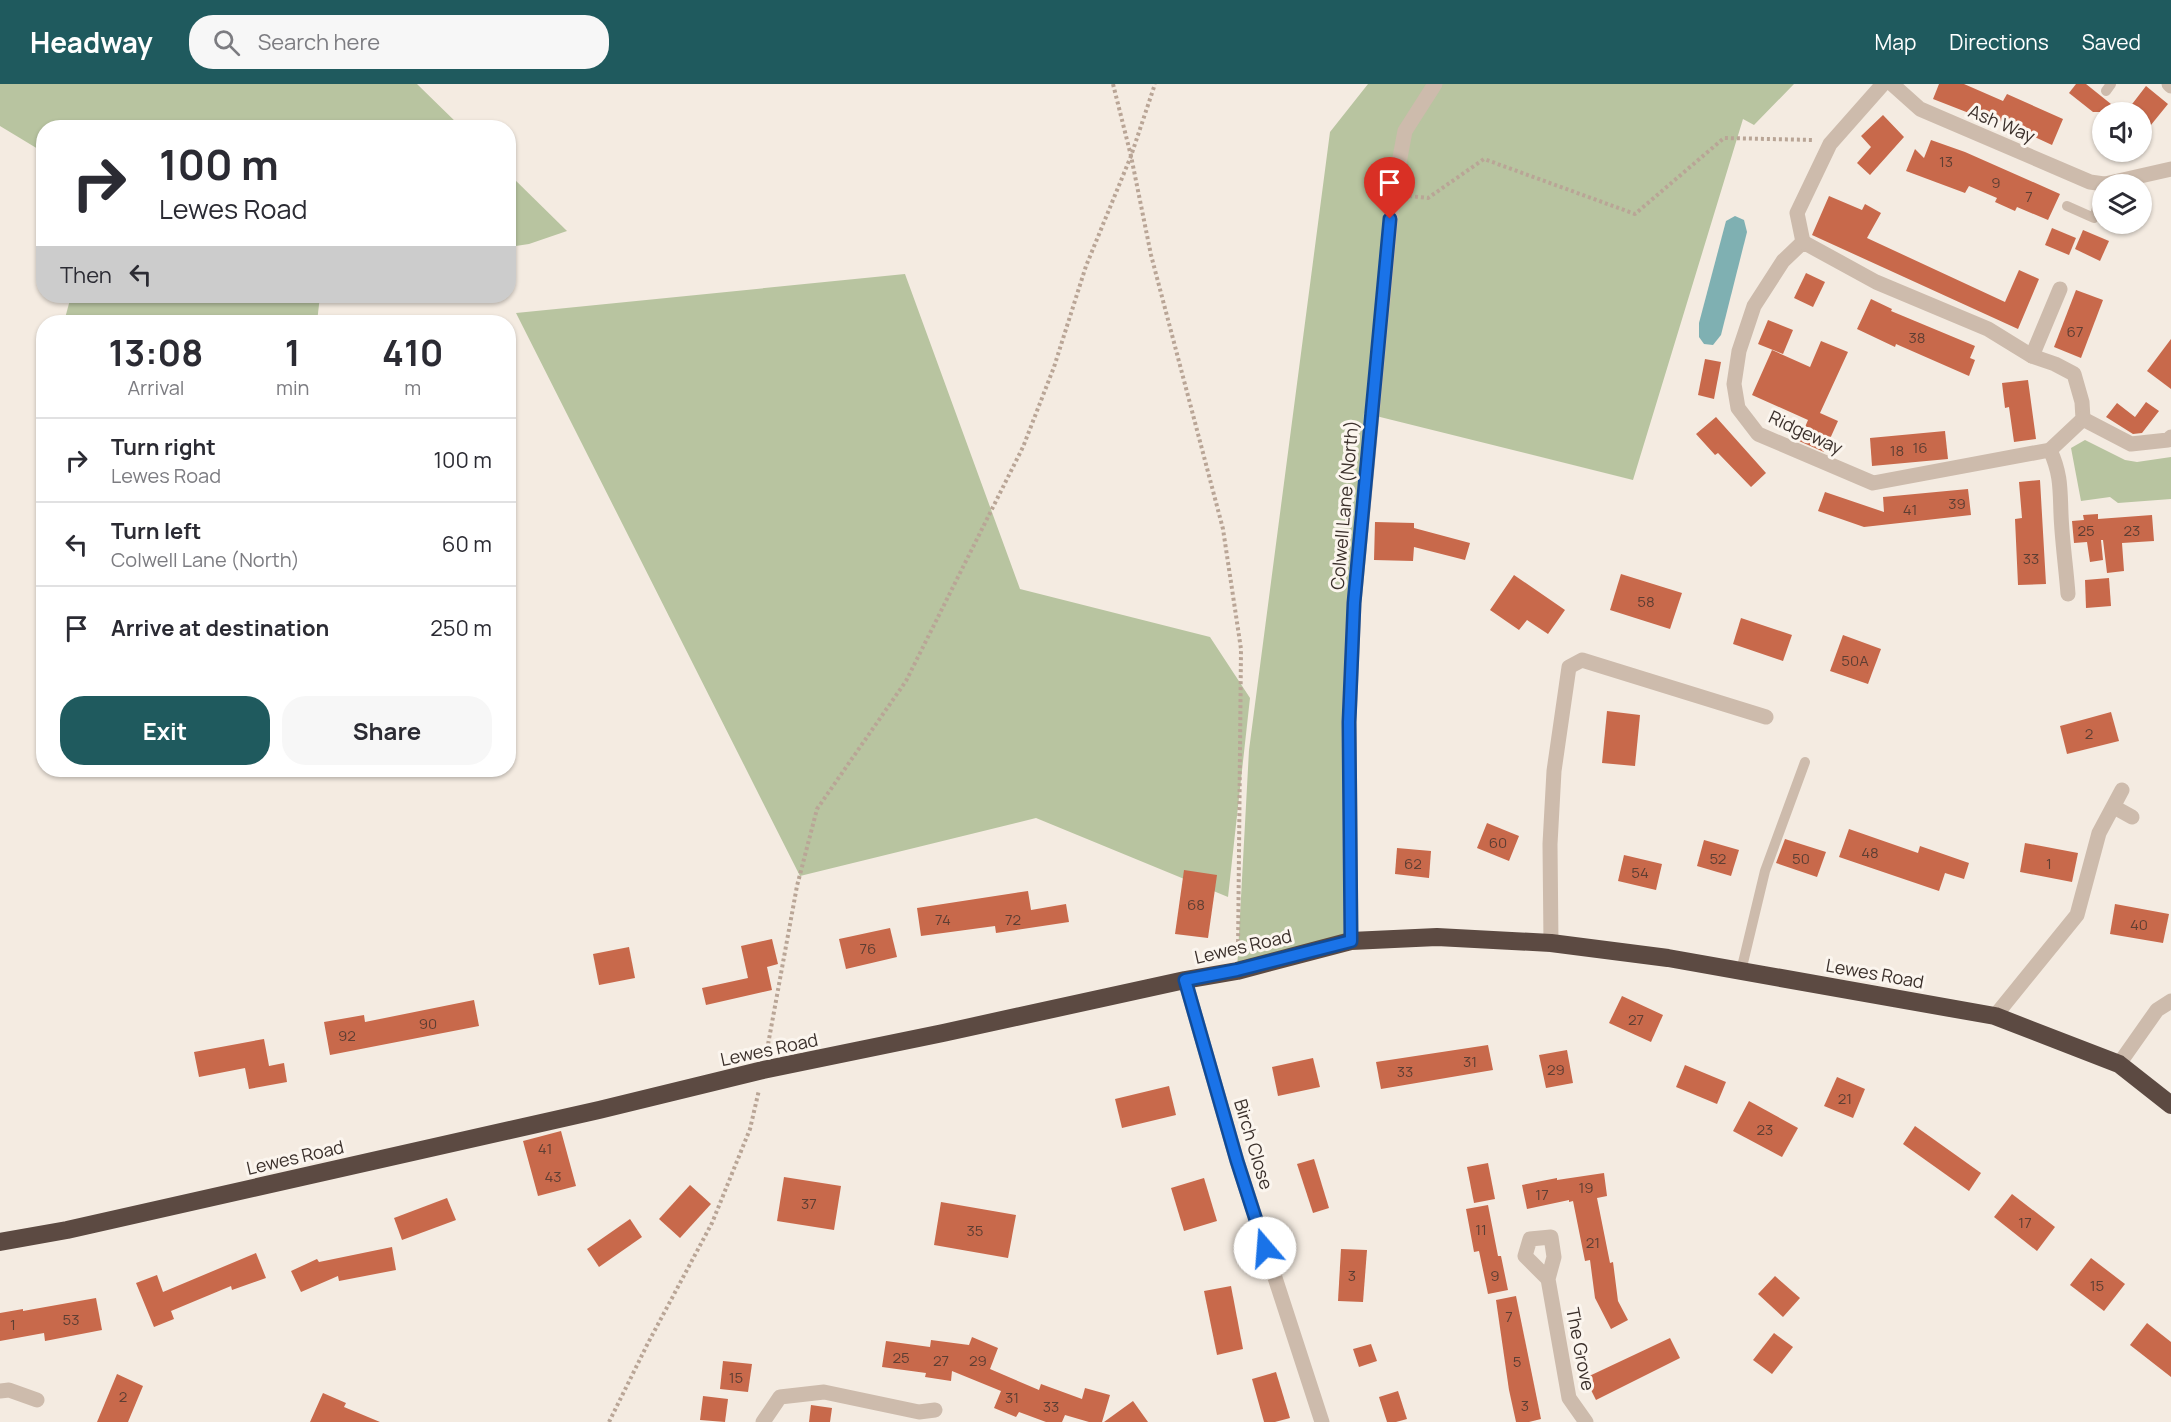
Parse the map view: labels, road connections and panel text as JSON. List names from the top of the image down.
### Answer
{
  "streets": {
    "highway": ["Lewes Road"],
    "street": [
      "Ash Way",
      "Ridgeway",
      "Colwell Lane (North)",
      "Birch Close",
      "The Grove"
    ]
  },
  "crossings": [
    ["Colwell Lane (North)", "Lewes Road"],
    ["Lewes Road", "Birch Close"]
  ],
  "house_numbers": [
    "13",
    "9",
    "7",
    "67",
    "38",
    "16",
    "18",
    "39",
    "41",
    "25",
    "23",
    "33",
    "58",
    "50A",
    "2",
    "60",
    "48",
    "52",
    "50",
    "62",
    "1",
    "54",
    "68",
    "74",
    "72",
    "40",
    "76",
    "27",
    "90",
    "92",
    "31",
    "29",
    "33",
    "21",
    "23",
    "41",
    "43",
    "19",
    "17",
    "37",
    "17",
    "11",
    "35",
    "21",
    "3",
    "9",
    "15",
    "7",
    "53",
    "1",
    "25",
    "27",
    "29",
    "5",
    "15",
    "2",
    "31",
    "3",
    "33"
  ],
  "page": {
    "header": "Headway",
    "search": "Search here",
    "nav": ["Map", "Directions", "Saved"],
    "turn": ["100 m", "Lewes Road"],
    "then": "Then",
    "eta": [
      "13:08",
      "Arrival",
      "1",
      "min",
      "410",
      "m"
    ],
    "list": [
      {
        "name": "Turn right",
        "note": "Lewes Road",
        "value": "100 m"
      },
      {
        "name": "Turn left",
        "note": "Colwell Lane (North)",
        "value": "60 m"
      },
      {
        "name": "Arrive at destination",
        "value": "250 m"
      }
    ],
    "buttons": ["Exit", "Share"]
  }
}
